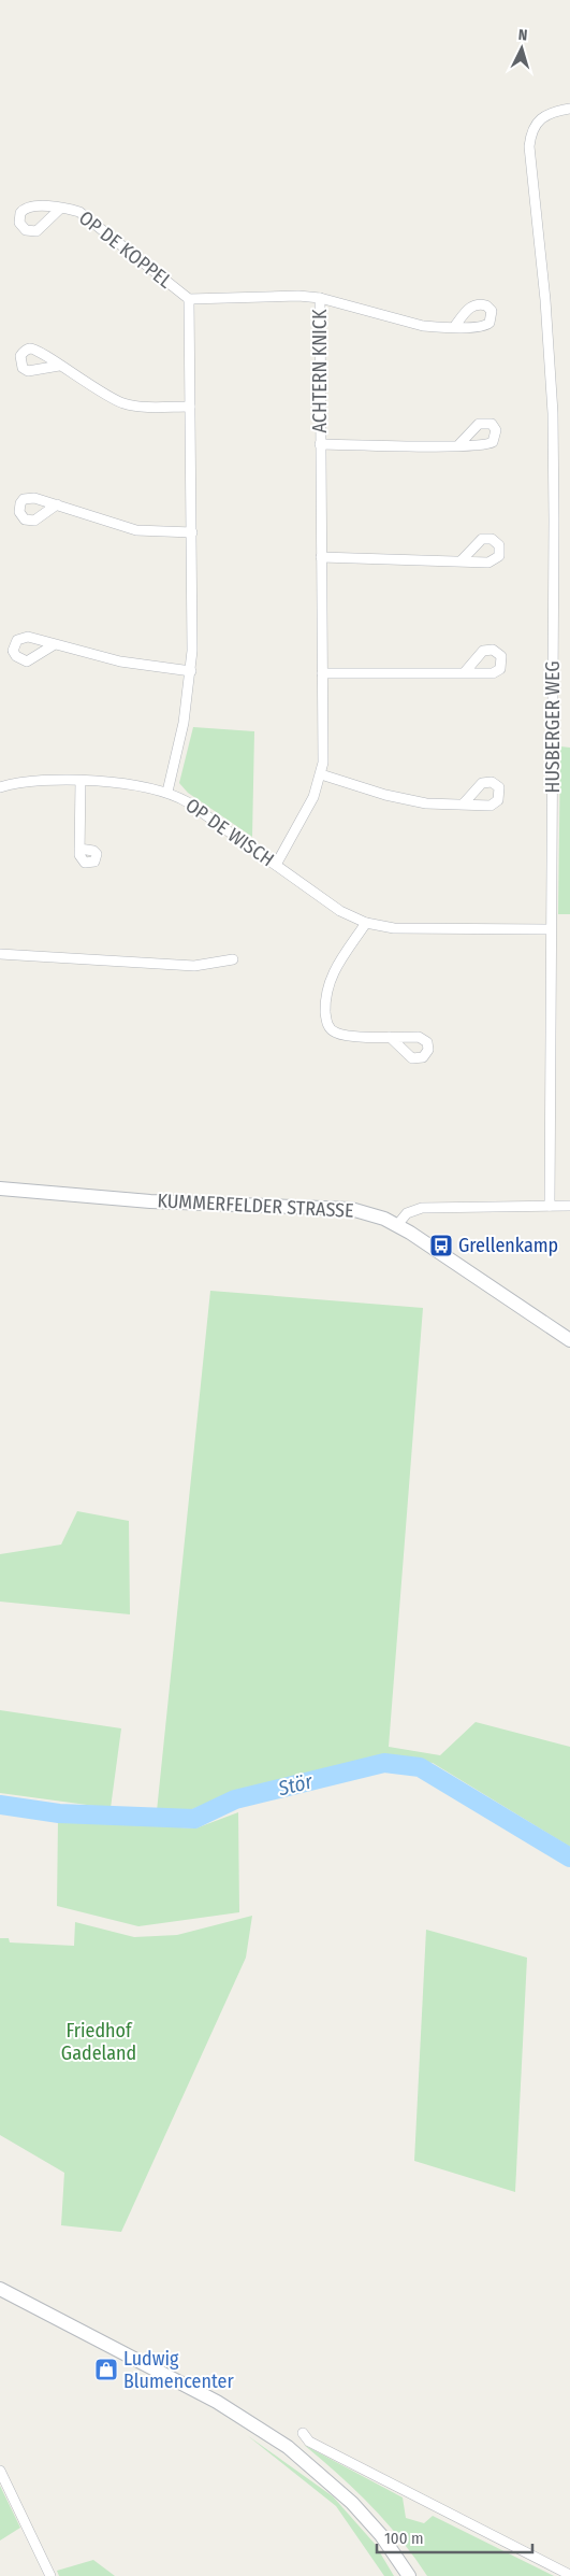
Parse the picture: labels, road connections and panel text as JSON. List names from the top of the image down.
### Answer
{
  "streets": {
    "street": [
      "OP DE KOPPEL",
      "ACHTERN KNICK",
      "HUSBERGER WEG",
      "OP DE WISCH",
      "KUMMERFELDER STRASSE"
    ]
  },
  "crossings": [
    ["OP DE KOPPEL", "ACHTERN KNICK"],
    ["OP DE KOPPEL", "OP DE WISCH"],
    ["ACHTERN KNICK", "OP DE WISCH"],
    ["HUSBERGER WEG", "OP DE WISCH"]
  ],
  "water": ["Stör"],
  "parks": ["Friedhof Gadeland"],
  "places": {
    "bus stop": ["Grellenkamp"],
    "shop": ["Ludwig Blumencenter"]
  },
  "scale_bar": "100 m",
  "north": "top"
}
